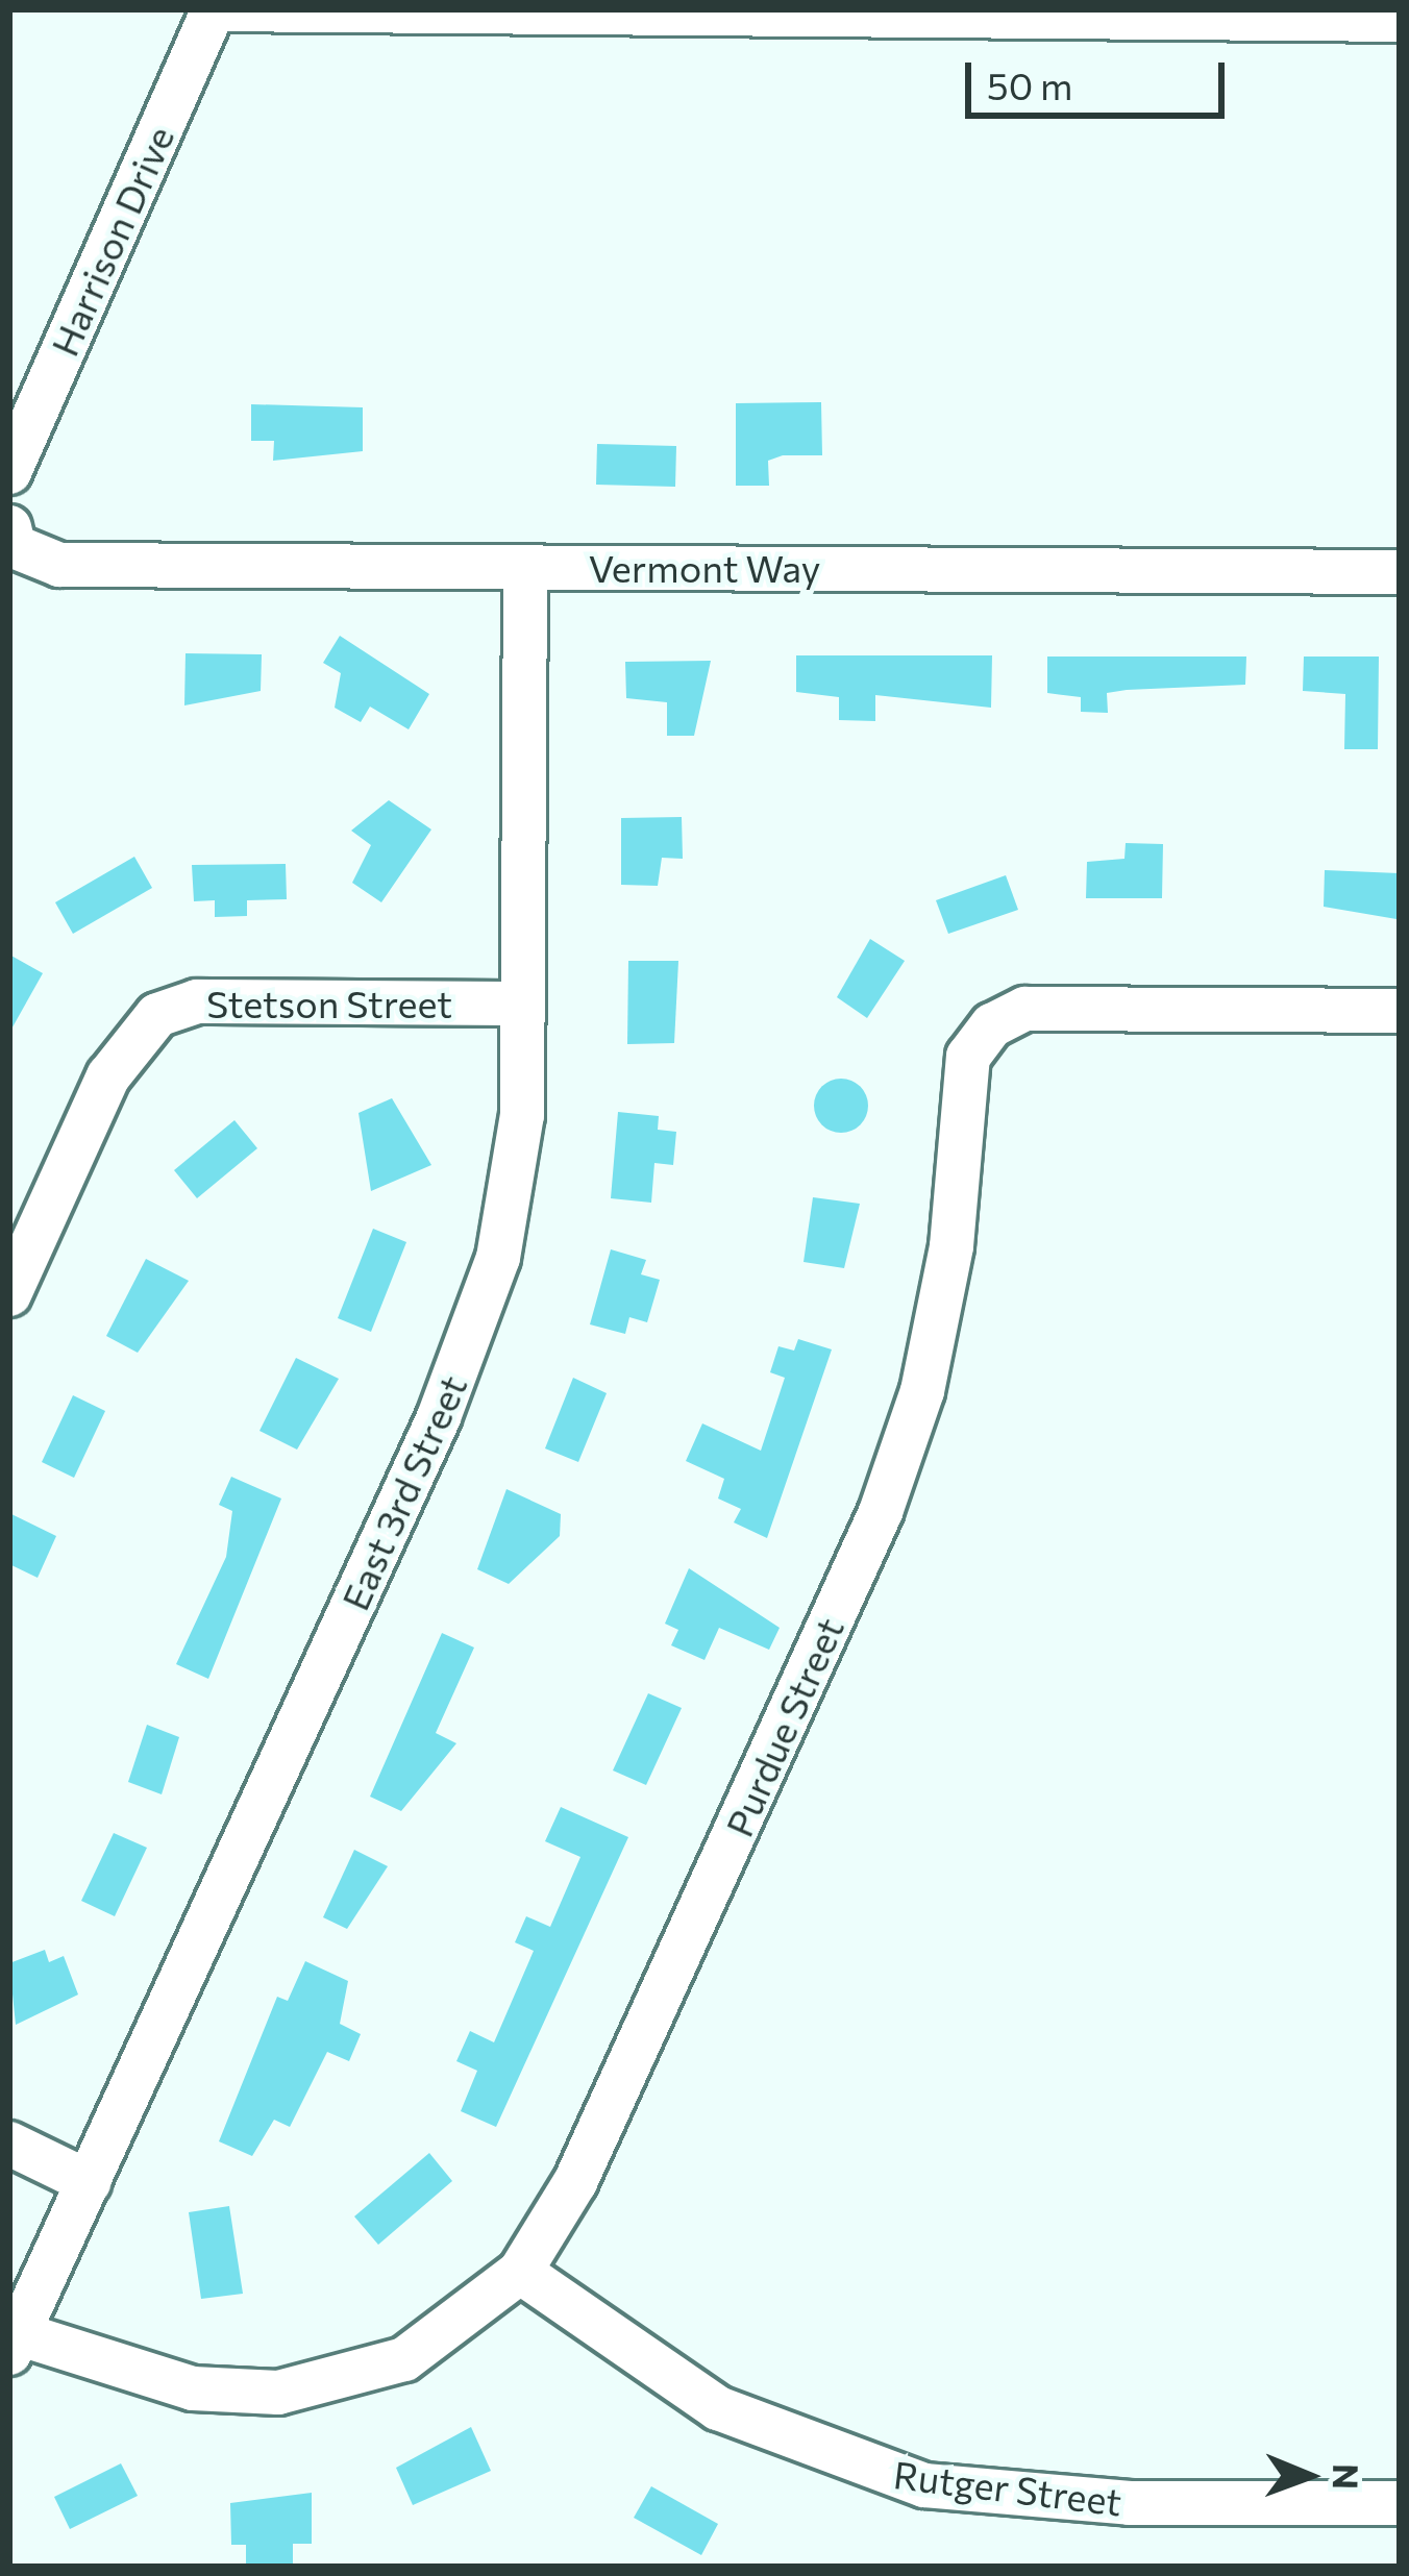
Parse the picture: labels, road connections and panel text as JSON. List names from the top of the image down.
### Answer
{
  "streets": {
    "street": [
      "Harrison Drive",
      "Vermont Way",
      "Stetson Street",
      "East 3rd Street",
      "Purdue Street",
      "Rutger Street"
    ]
  },
  "crossings": [
    ["Vermont Way", "East 3rd Street"],
    ["Stetson Street", "East 3rd Street"],
    ["East 3rd Street", "Purdue Street"],
    ["Purdue Street", "Rutger Street"]
  ],
  "scale_bar": "50 m",
  "north": "right"
}
